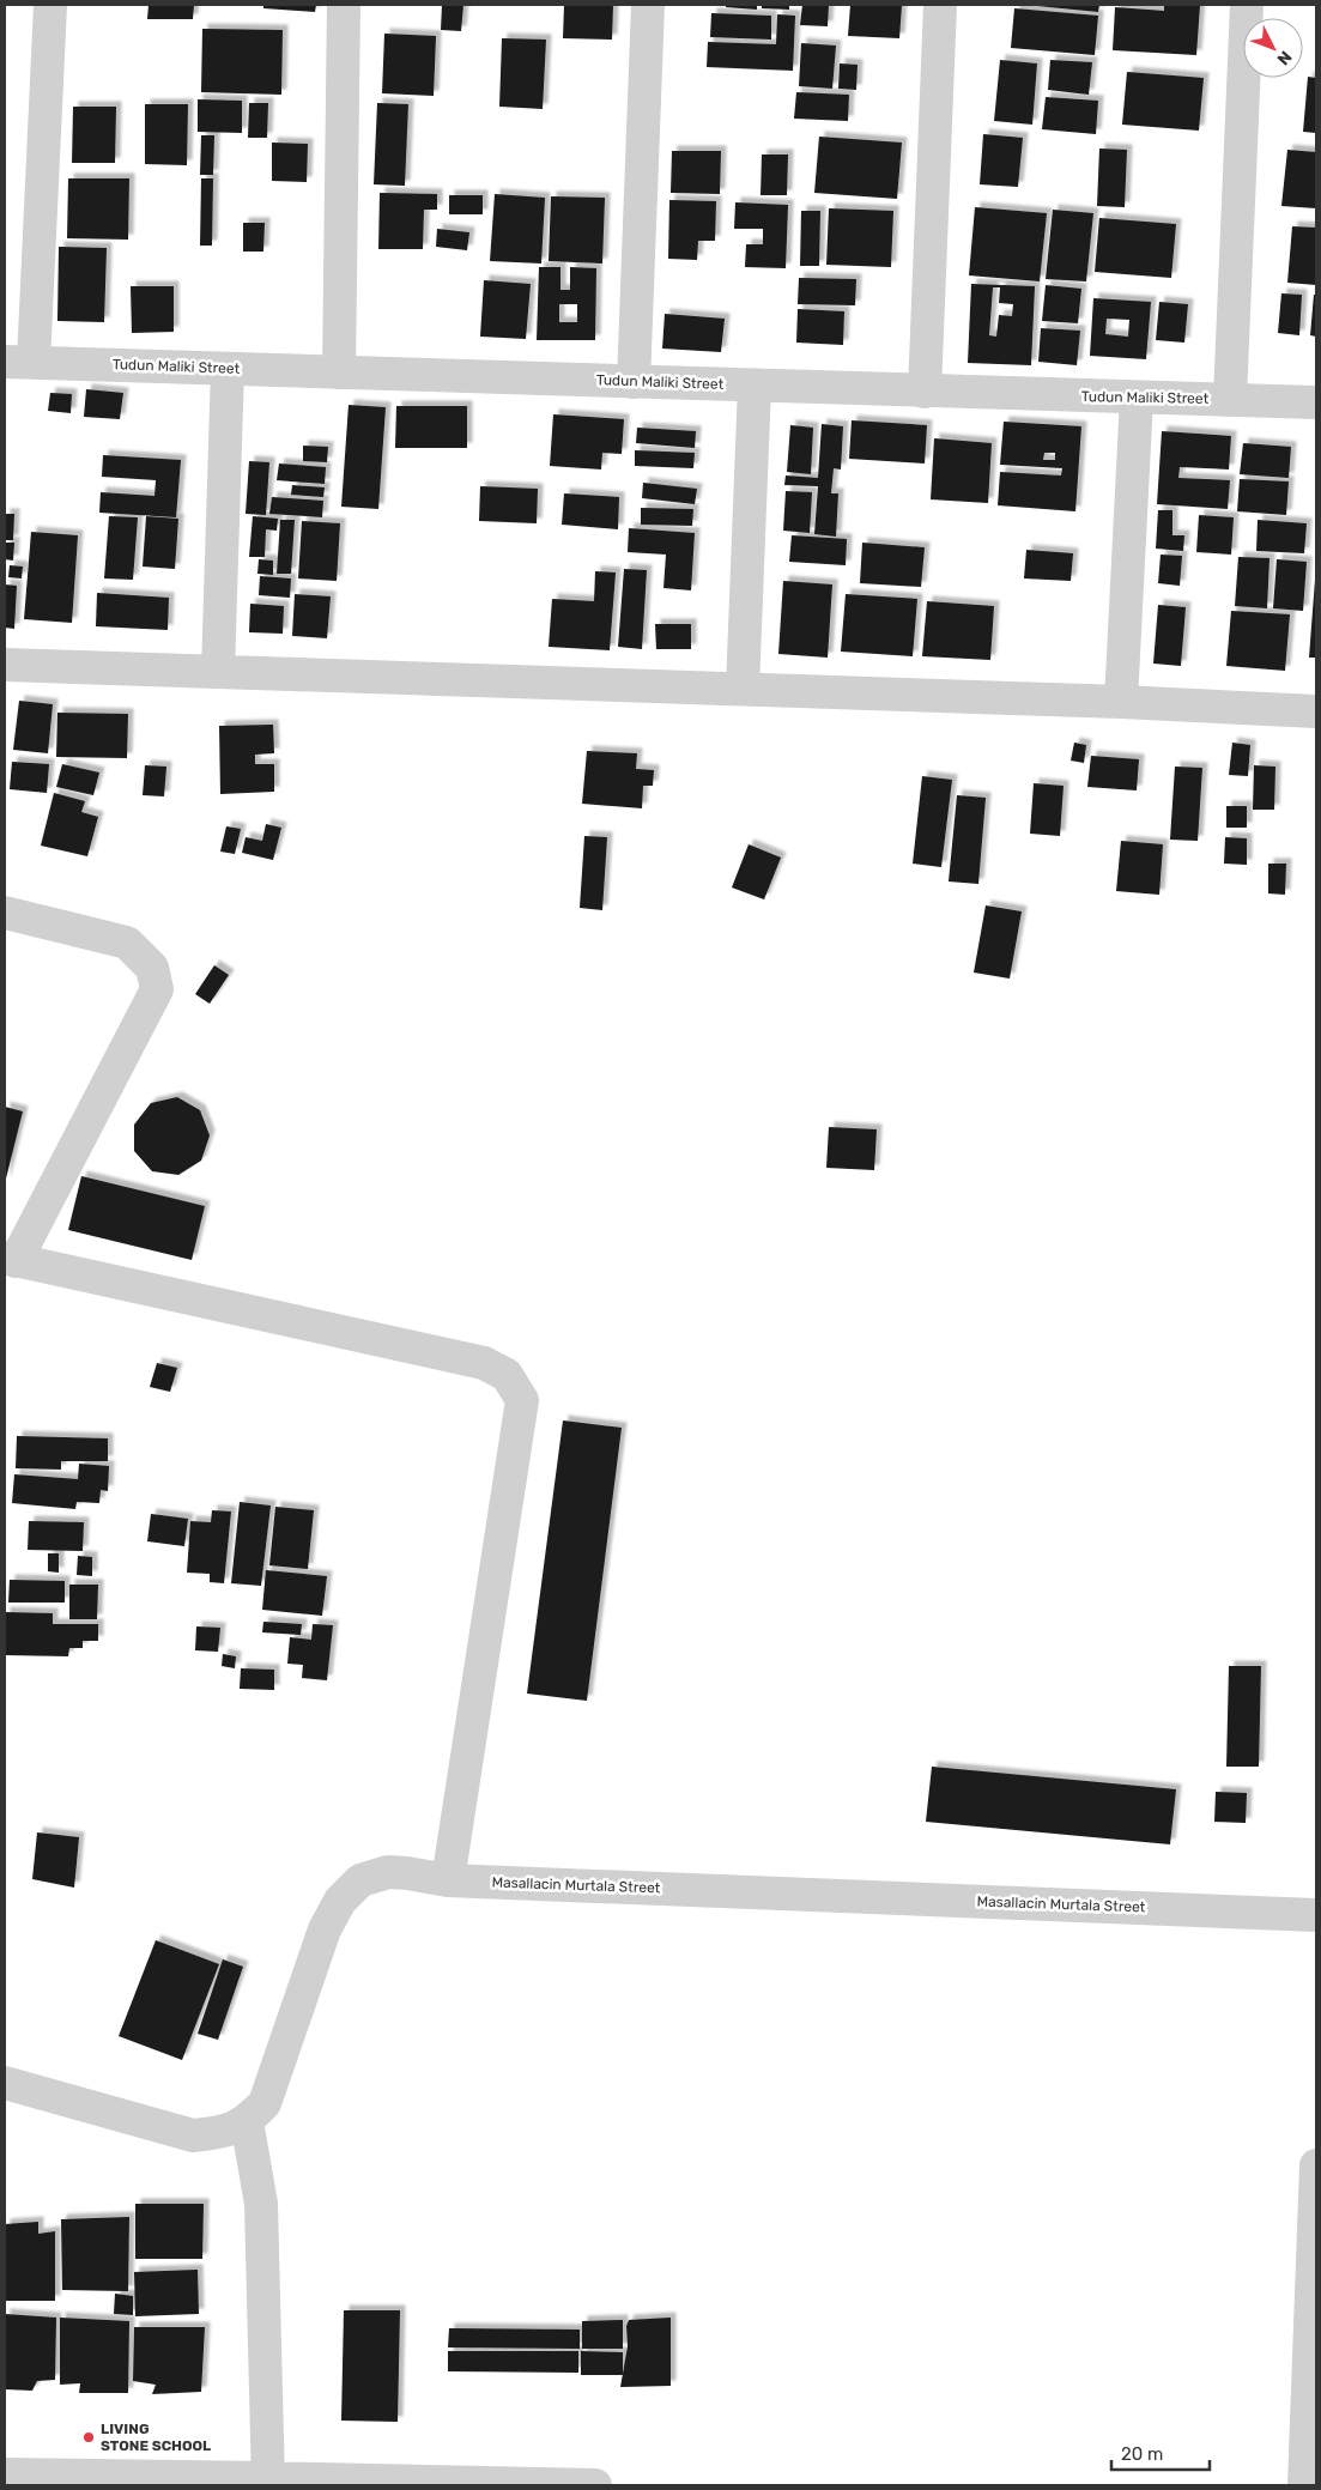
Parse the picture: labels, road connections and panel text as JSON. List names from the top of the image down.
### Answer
{
  "streets": {
    "street": ["Tudun Maliki Street", "Masallacin Murtala Street"]
  },
  "places": ["LIVING STONE SCHOOL"],
  "scale_bar": "20 m",
  "north": "bottom right"
}
